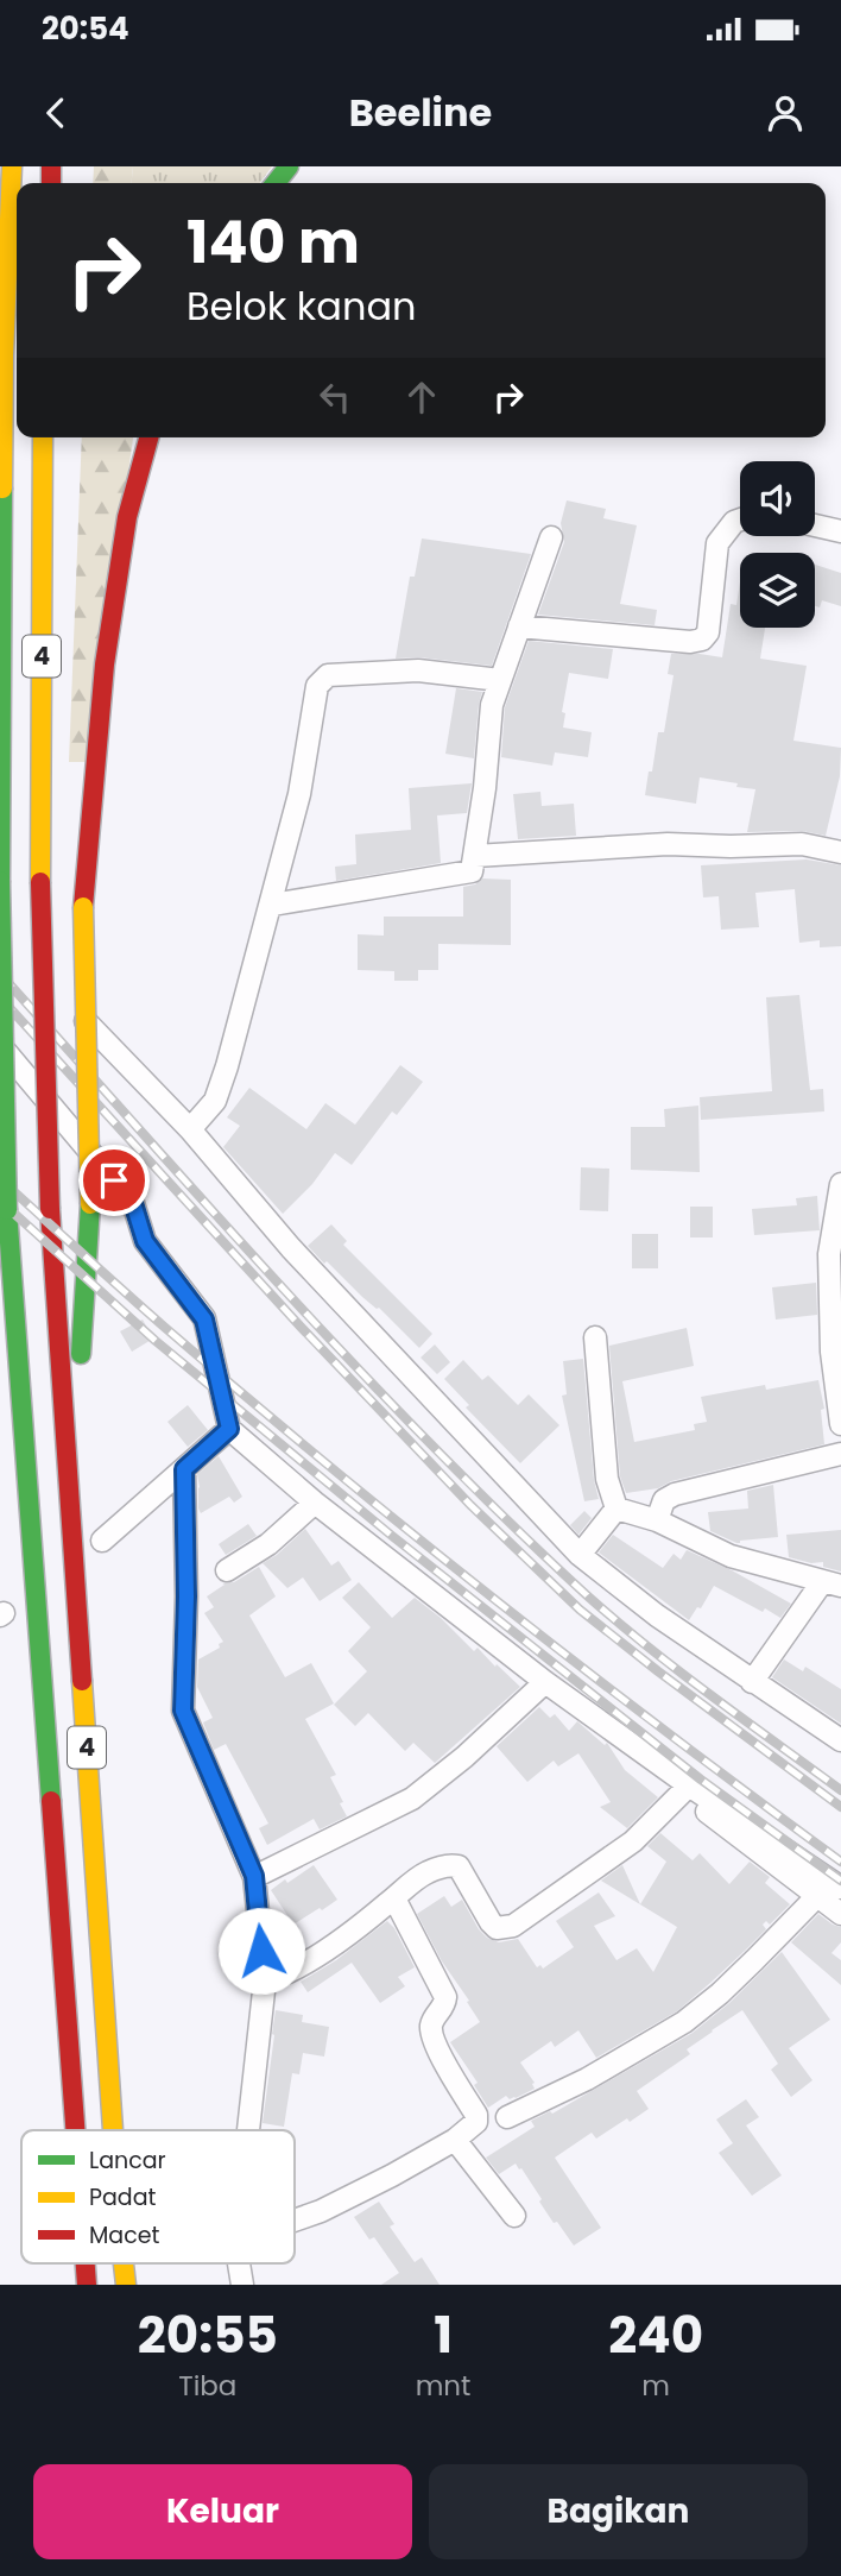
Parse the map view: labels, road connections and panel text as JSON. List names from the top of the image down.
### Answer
{
  "streets": {
    "highway": ["4"]
  },
  "legend": ["Lancar", "Padat", "Macet"],
  "page": {
    "status": "20:54",
    "header": "Beeline",
    "turn": ["140 m", "Belok kanan"],
    "eta": [
      "20:55",
      "Tiba",
      "1",
      "mnt",
      "240",
      "m"
    ],
    "buttons": ["Keluar", "Bagikan"]
  }
}
